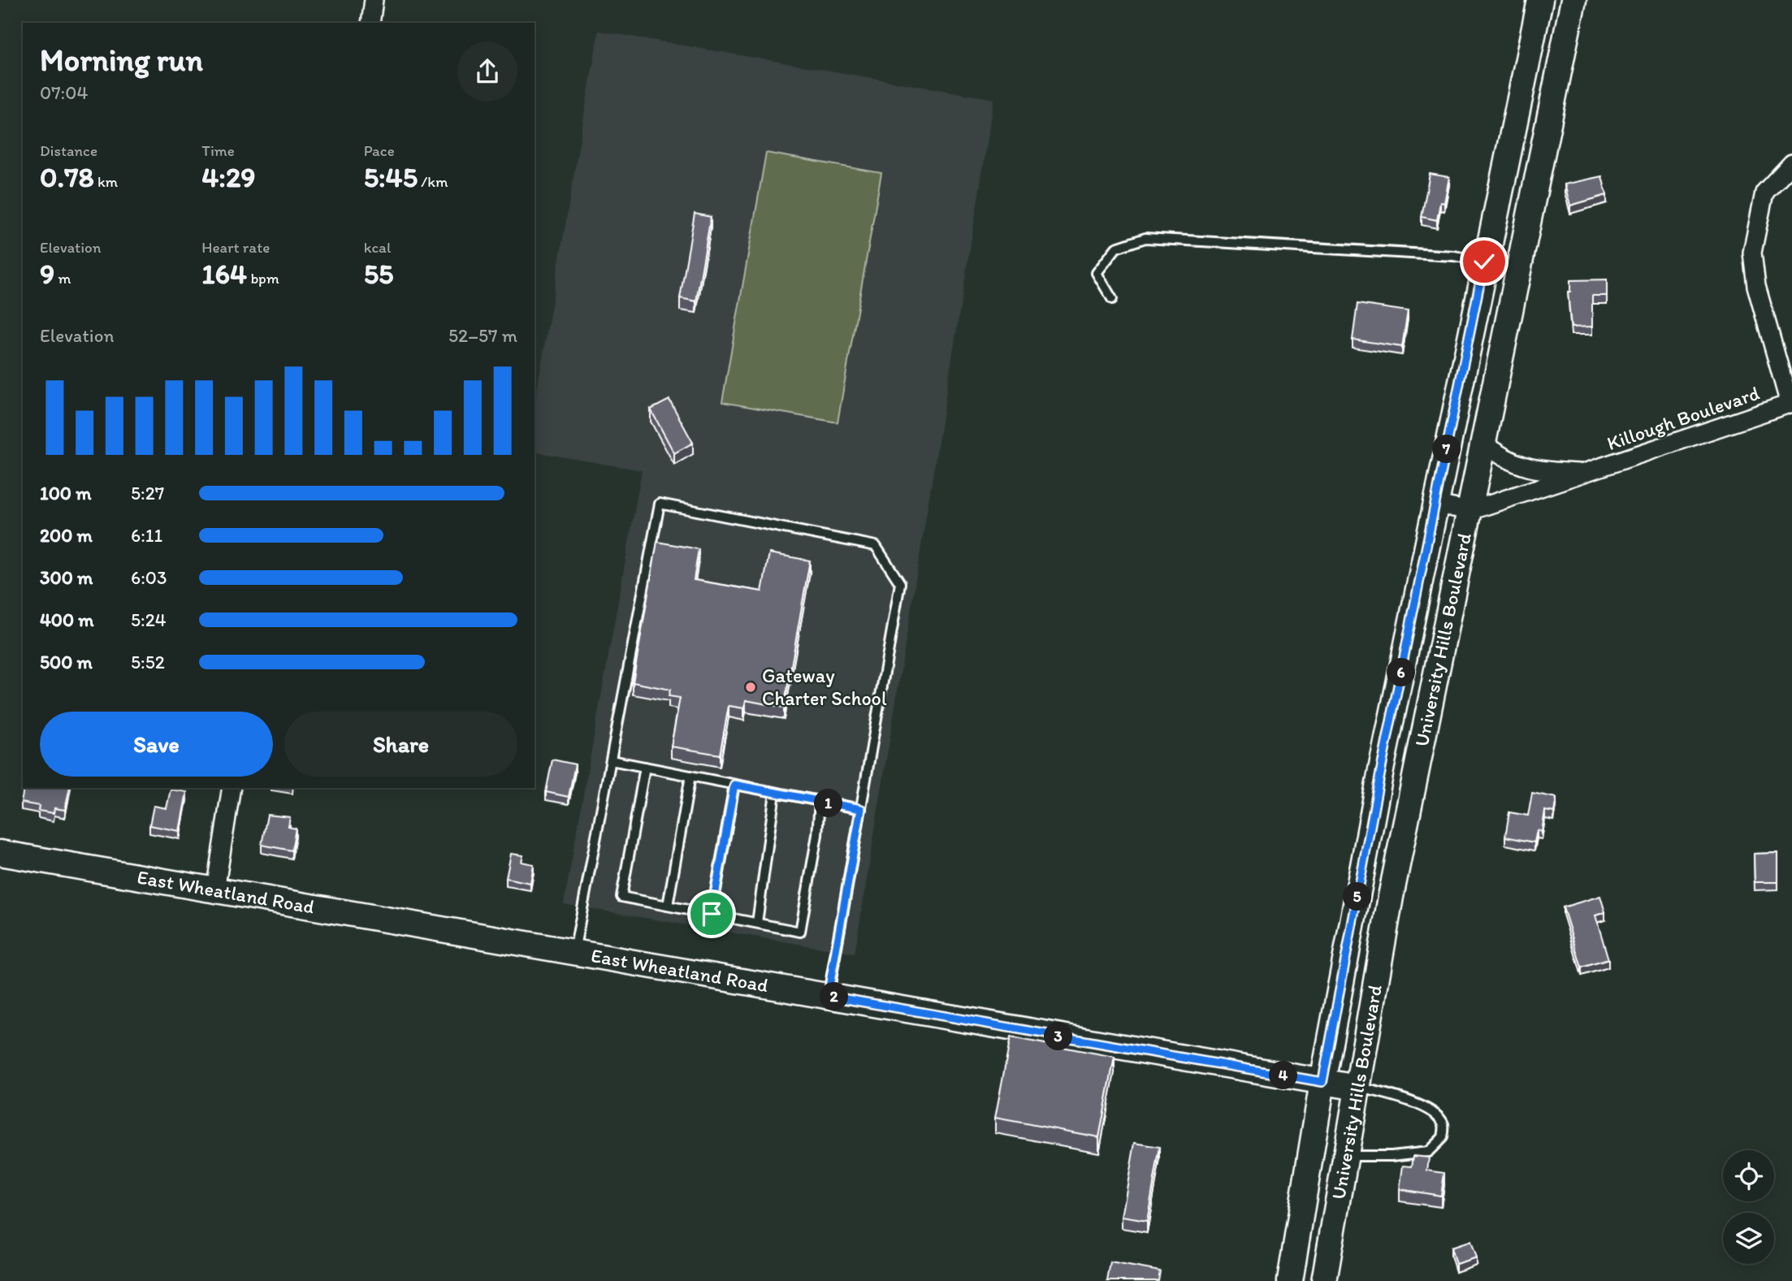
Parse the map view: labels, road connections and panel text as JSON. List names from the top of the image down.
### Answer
{
  "streets": {
    "main road": ["University Hills Boulevard", "East Wheatland Road"],
    "street": ["Killough Boulevard"]
  },
  "crossings": [
    ["Killough Boulevard", "University Hills Boulevard"],
    ["University Hills Boulevard", "East Wheatland Road"]
  ],
  "places": ["Gateway Charter School"],
  "page": {
    "heading": ["Morning run", "07:04"],
    "stats": [
      ["Distance", "0.78 km"],
      ["Time", "4:29"],
      ["Pace", "5:45 /km"],
      ["Elevation", "9 m"],
      ["Heart rate", "164 bpm"],
      ["kcal", "55"]
    ],
    "chart": ["Elevation", "52–57 m"],
    "pins": [
      "7",
      "6",
      "1",
      "5",
      "2",
      "3",
      "4"
    ],
    "list": [
      {
        "name": "100 m",
        "note": "5:27"
      },
      {
        "name": "200 m",
        "note": "6:11"
      },
      {
        "name": "300 m",
        "note": "6:03"
      },
      {
        "name": "400 m",
        "note": "5:24"
      },
      {
        "name": "500 m",
        "note": "5:52"
      }
    ],
    "buttons": ["Save", "Share"]
  }
}
